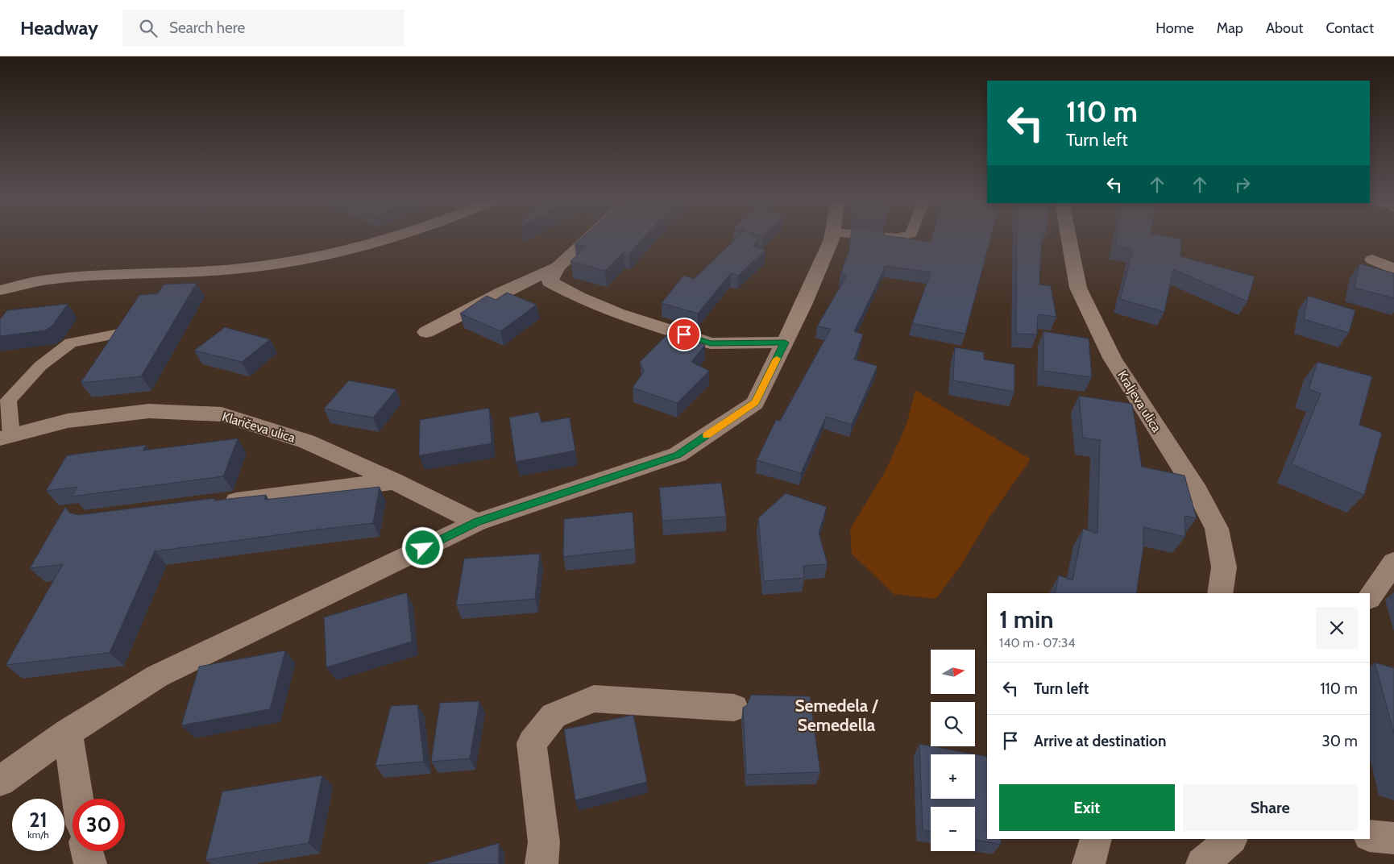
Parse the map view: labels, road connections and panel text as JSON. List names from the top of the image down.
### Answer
{
  "streets": {
    "street": ["Kraljeva ulica", "Klaričeva ulica"]
  },
  "districts": ["Semedela / Semedella"],
  "north": "right",
  "page": {
    "header": "Headway",
    "search": "Search here",
    "nav": [
      "Home",
      "Map",
      "About",
      "Contact"
    ],
    "turn": ["110 m", "Turn left"],
    "heading": ["1 min", "140 m · 07:34"],
    "map_buttons": ["+", "−"],
    "list": [
      {
        "name": "Turn left",
        "value": "110 m"
      },
      {
        "name": "Arrive at destination",
        "value": "30 m"
      }
    ],
    "buttons": ["Exit", "Share"],
    "speed": "21 km/h",
    "limit": "30"
  }
}
